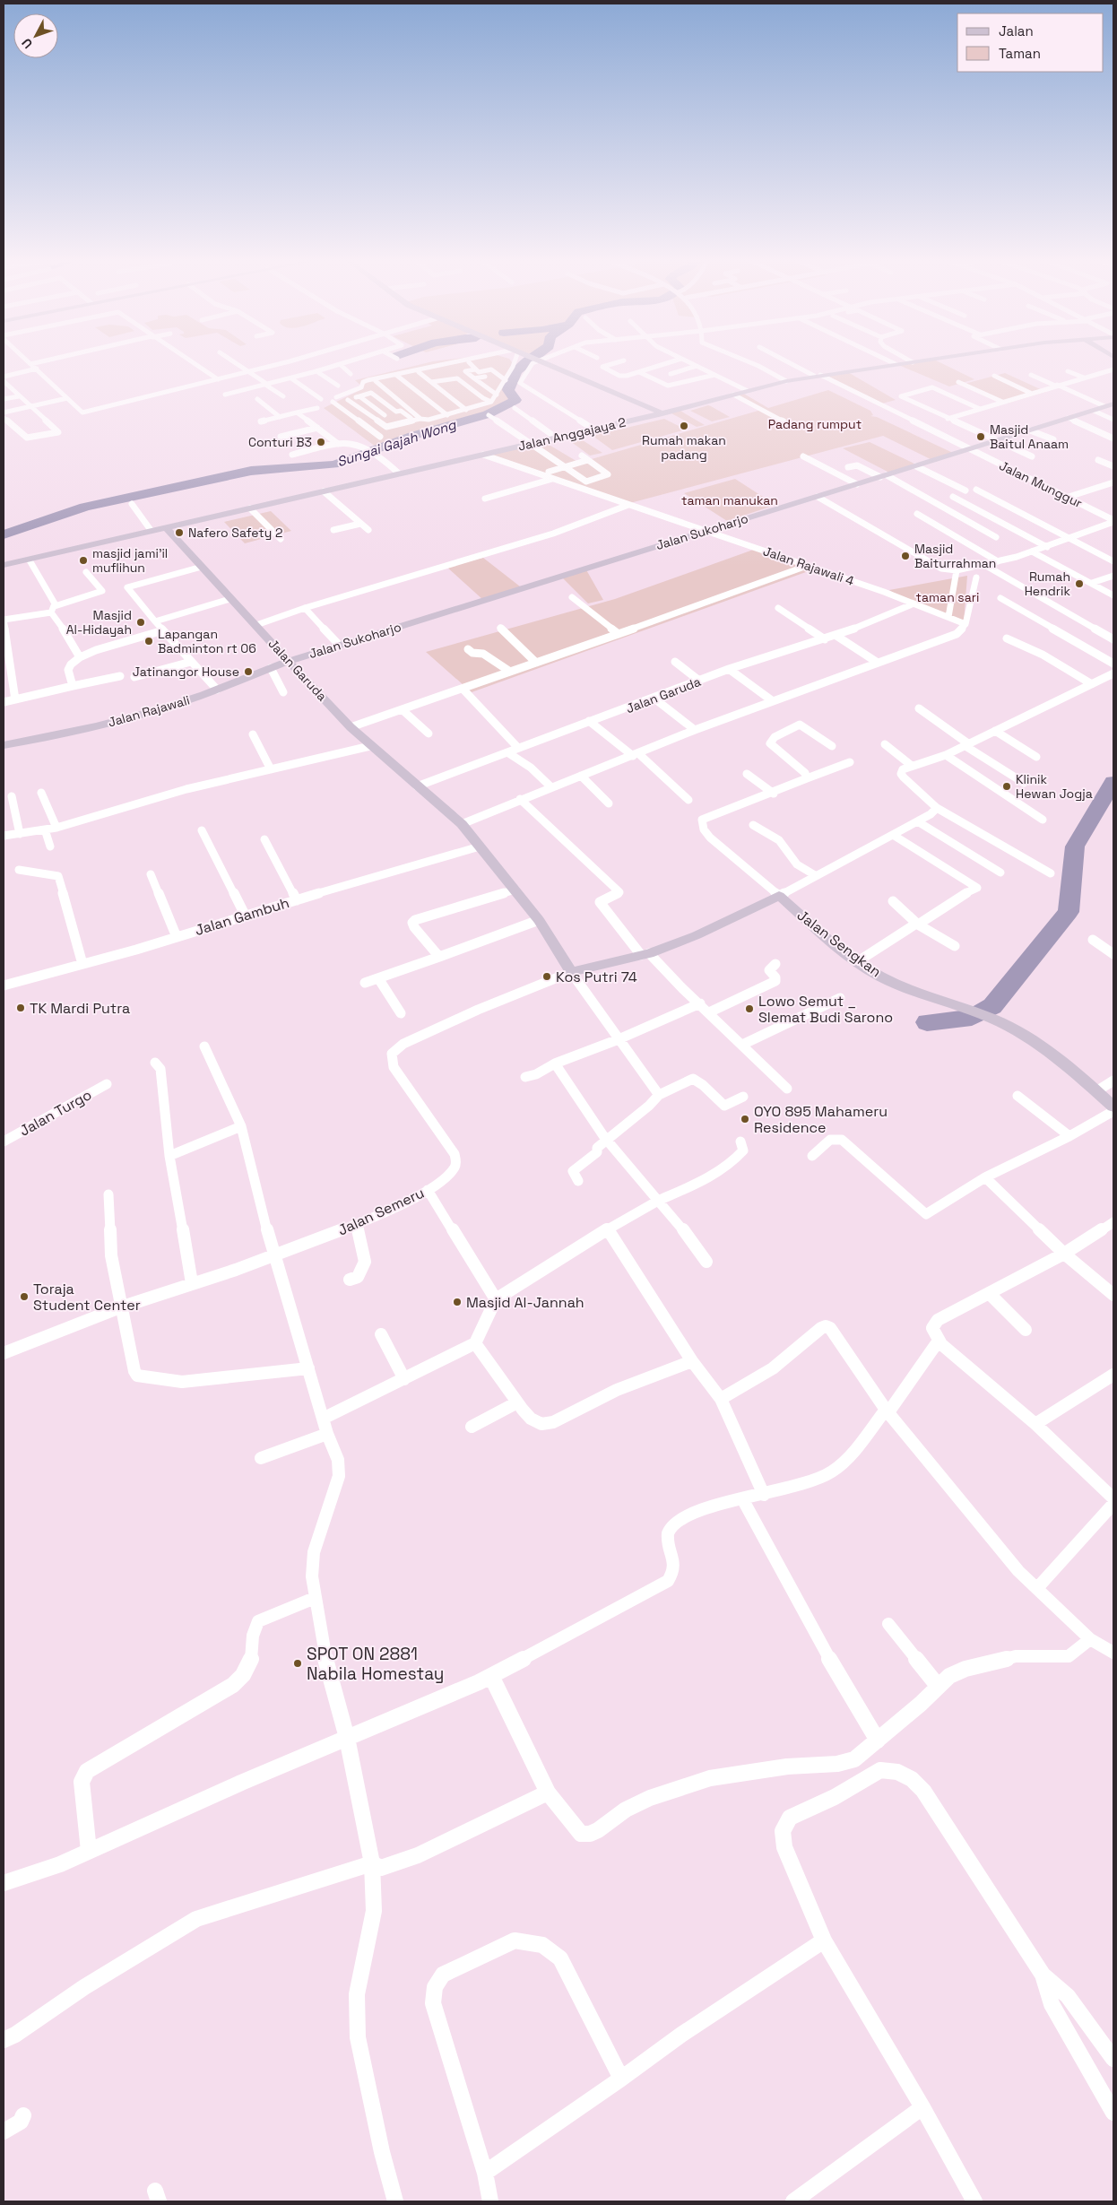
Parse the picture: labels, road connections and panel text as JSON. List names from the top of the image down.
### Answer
{
  "streets": {
    "street": [
      "Jalan Anggajaya 2",
      "Jalan Munggur",
      "Jalan Sukoharjo",
      "Jalan Rajawali 4",
      "Jalan Garuda",
      "Jalan Rajawali",
      "Jalan Gambuh",
      "Jalan Sengkan",
      "Jalan Turgo",
      "Jalan Semeru"
    ]
  },
  "crossings": [
    ["Jalan Anggajaya 2", "Jalan Munggur"],
    ["Jalan Anggajaya 2", "Jalan Rajawali 4"],
    ["Jalan Anggajaya 2", "Jalan Garuda"],
    ["Jalan Munggur", "Jalan Sukoharjo"],
    ["Jalan Sukoharjo", "Jalan Rajawali 4"],
    ["Jalan Sukoharjo", "Jalan Garuda"],
    ["Jalan Sukoharjo", "Jalan Rajawali"],
    ["Jalan Rajawali 4", "Jalan Garuda"],
    ["Jalan Garuda", "Jalan Rajawali"],
    ["Jalan Garuda", "Jalan Gambuh"],
    ["Jalan Garuda", "Jalan Semeru"]
  ],
  "water": ["Sungai Gajah Wong"],
  "parks": ["Padang rumput", "taman manukan", "taman sari"],
  "places": [
    "Rumah makan padang",
    "Masjid Baitul Anaam",
    "Conturi B3",
    "Nafero Safety 2",
    "Masjid Baiturrahman",
    "masjid jami'il muflihun",
    "Rumah Hendrik",
    "Masjid Al-Hidayah",
    "Lapangan Badminton rt 06",
    "Jatinangor House",
    "Klinik Hewan Jogja",
    "Kos Putri 74",
    "TK Mardi Putra",
    "Lowo Semut _ Slemat Budi Sarono",
    "OYO 895 Mahameru Residence",
    "Toraja Student Center",
    "Masjid Al-Jannah",
    "SPOT ON 2881 Nabila Homestay"
  ],
  "legend": ["Jalan", "Taman"],
  "north": "bottom left"
}
